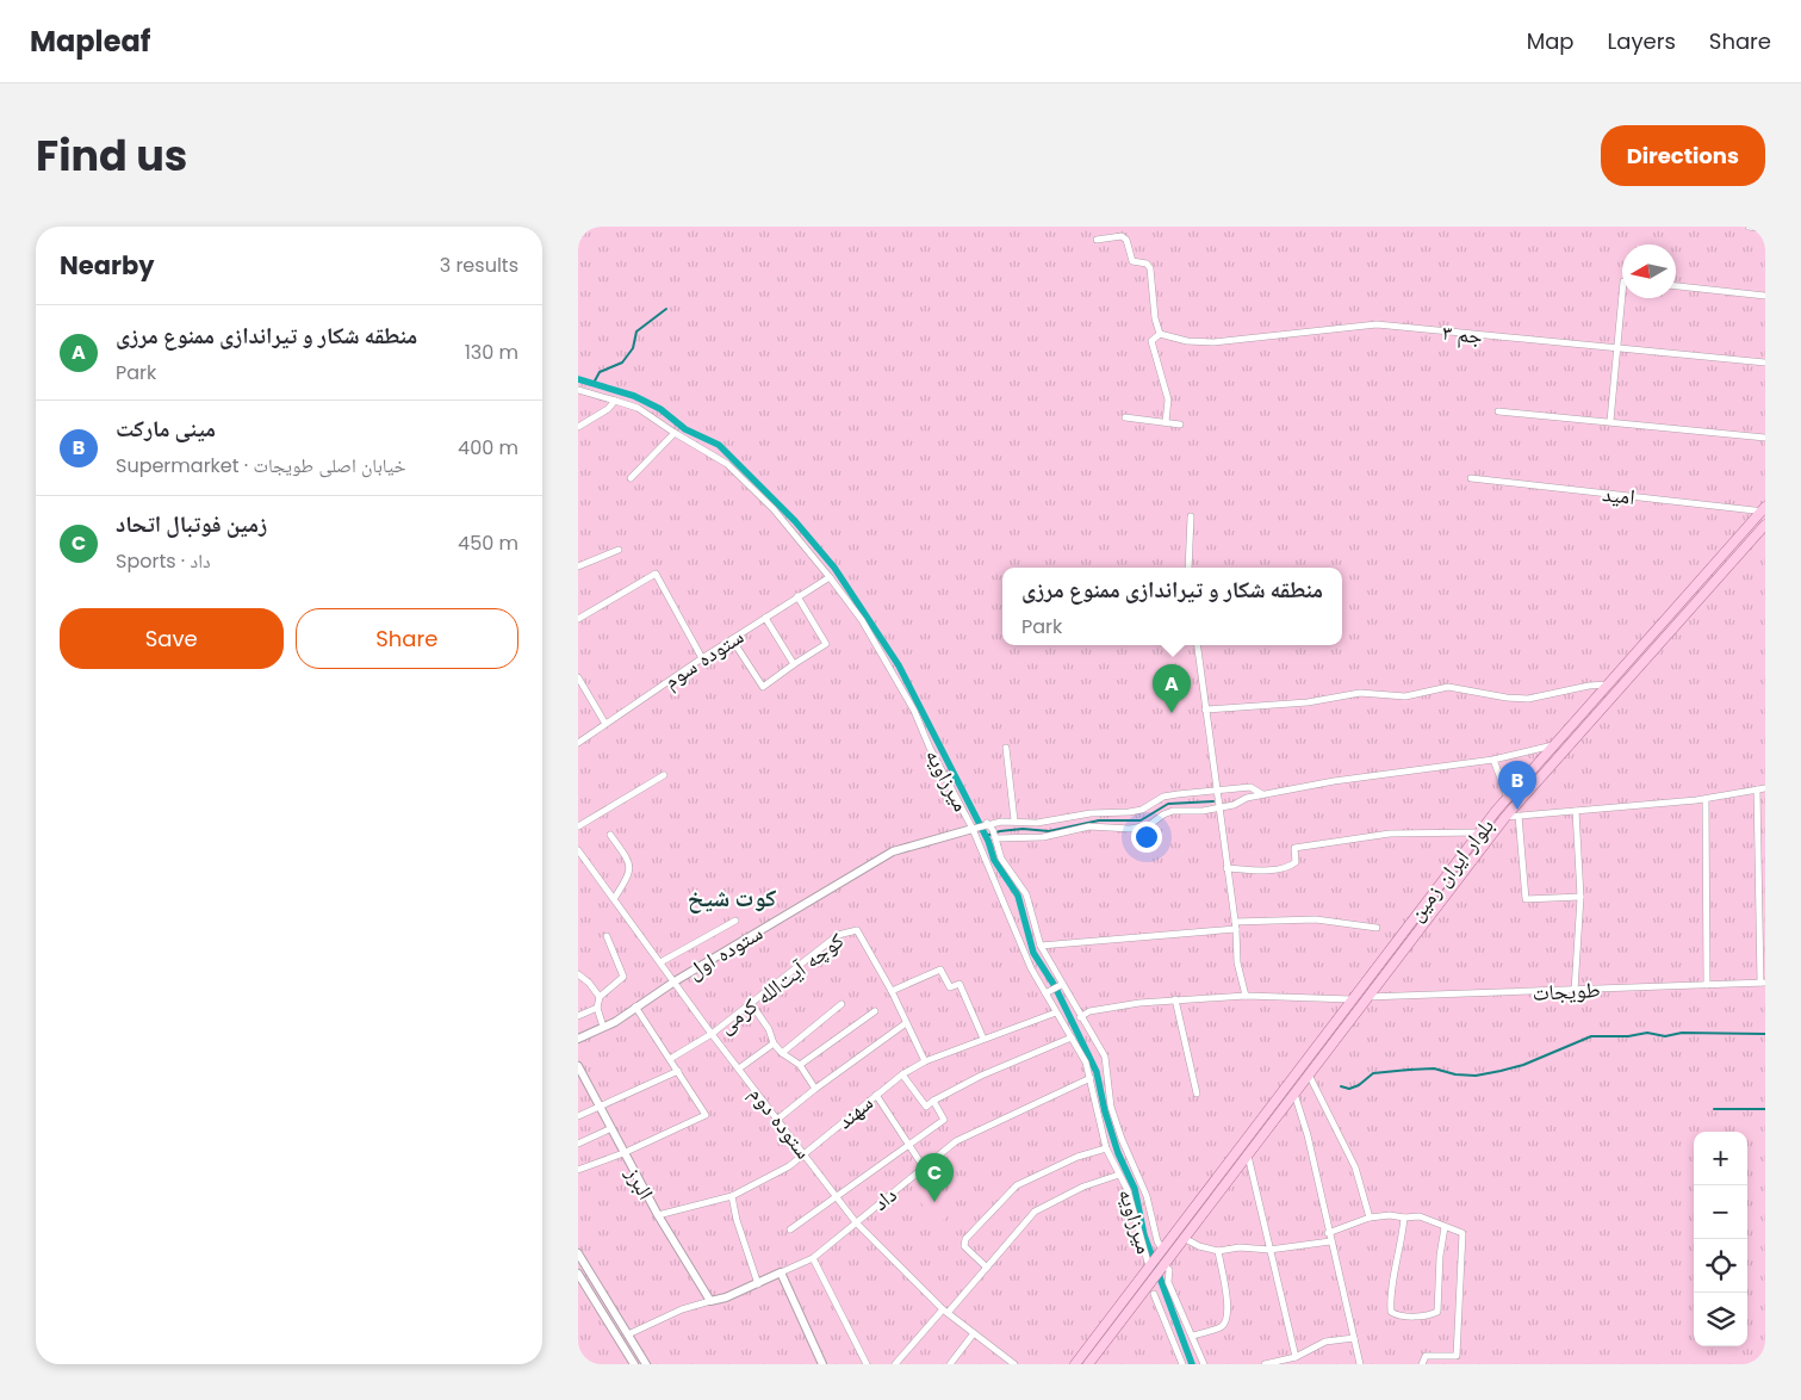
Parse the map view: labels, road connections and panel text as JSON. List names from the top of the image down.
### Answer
{
  "streets": {
    "main road": ["بلوار ایران زمین"],
    "street": [
      "جم ۳",
      "امید",
      "ستوده سوم",
      "میرزاویه",
      "ستوده اول",
      "کوچه آیت‌الله کرمی",
      "طویجات",
      "سهند",
      "ستوده دوم",
      "البرز",
      "داد"
    ]
  },
  "crossings": [
    ["امید", "بلوار ایران زمین"],
    ["ستوده سوم", "میرزاویه"],
    ["میرزاویه", "بلوار ایران زمین"],
    ["میرزاویه", "ستوده اول"],
    ["میرزاویه", "سهند"],
    ["میرزاویه", "داد"],
    ["بلوار ایران زمین", "طویجات"],
    ["ستوده اول", "ستوده دوم"],
    ["کوچه آیت‌الله کرمی", "سهند"],
    ["کوچه آیت‌الله کرمی", "ستوده دوم"],
    ["سهند", "ستوده دوم"],
    ["سهند", "البرز"],
    ["ستوده دوم", "داد"],
    ["البرز", "داد"]
  ],
  "districts": ["کوت شیخ"],
  "north": "left",
  "page": {
    "header": "Mapleaf",
    "nav": ["Map", "Layers", "Share"],
    "title": "Find us",
    "buttons": [
      "Directions",
      ["Save", "Share"]
    ],
    "heading": ["Nearby", "3 results"],
    "list": [
      {
        "mark": "A",
        "name": "منطقه شکار و تیراندازی ممنوع مرزی",
        "note": "Park",
        "value": "130 m"
      },
      {
        "mark": "B",
        "name": "مینی مارکت",
        "note": "Supermarket · خیابان اصلی طویجات",
        "value": "400 m"
      },
      {
        "mark": "C",
        "name": "زمین فوتبال اتحاد",
        "note": "Sports · داد",
        "value": "450 m"
      }
    ],
    "popup": ["منطقه شکار و تیراندازی ممنوع مرزی", "Park"],
    "pins": ["A", "B", "C"],
    "map_buttons": ["+", "−"]
  }
}
